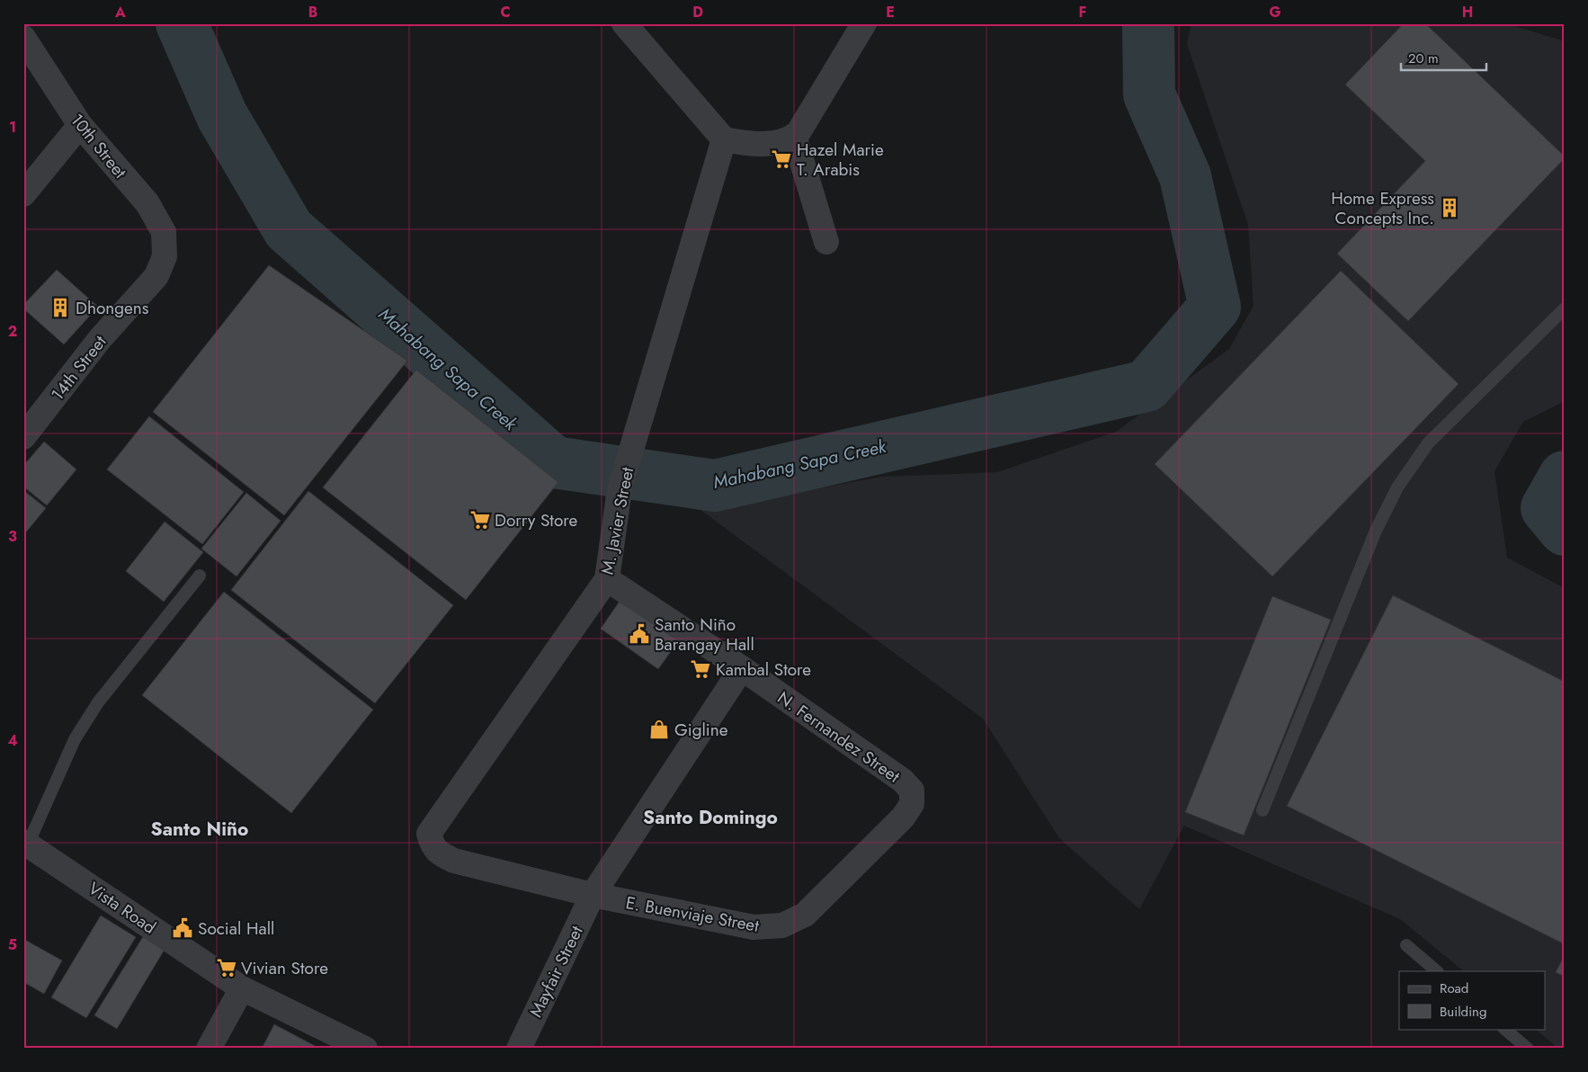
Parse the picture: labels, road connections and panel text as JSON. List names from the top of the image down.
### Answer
{
  "streets": {
    "street": [
      "10th Street",
      "14th Street",
      "M. Javier Street",
      "N. Fernandez Street",
      "Vista Road",
      "E. Buenviaje Street",
      "Mayfair Street"
    ]
  },
  "crossings": [
    ["10th Street", "14th Street"],
    ["M. Javier Street", "N. Fernandez Street"],
    ["M. Javier Street", "E. Buenviaje Street"],
    ["N. Fernandez Street", "E. Buenviaje Street"],
    ["N. Fernandez Street", "Mayfair Street"],
    ["E. Buenviaje Street", "Mayfair Street"]
  ],
  "districts": ["Santo Domingo", "Santo Niño"],
  "water": ["Mahabang Sapa Creek"],
  "places": {
    "supermarket": [
      "Hazel Marie T. Arabis",
      "Dorry Store",
      "Kambal Store",
      "Vivian Store"
    ],
    "building": ["Home Express Concepts Inc.", "Dhongens"],
    "public building": ["Santo Niño Barangay Hall", "Social Hall"],
    "shop": ["Gigline"]
  },
  "legend": ["Road", "Building"],
  "scale_bar": "20 m",
  "grid": {
    "columns": [
      "A",
      "B",
      "C",
      "D",
      "E",
      "F",
      "G",
      "H"
    ],
    "rows": [
      "1",
      "2",
      "3",
      "4",
      "5"
    ]
  }
}
